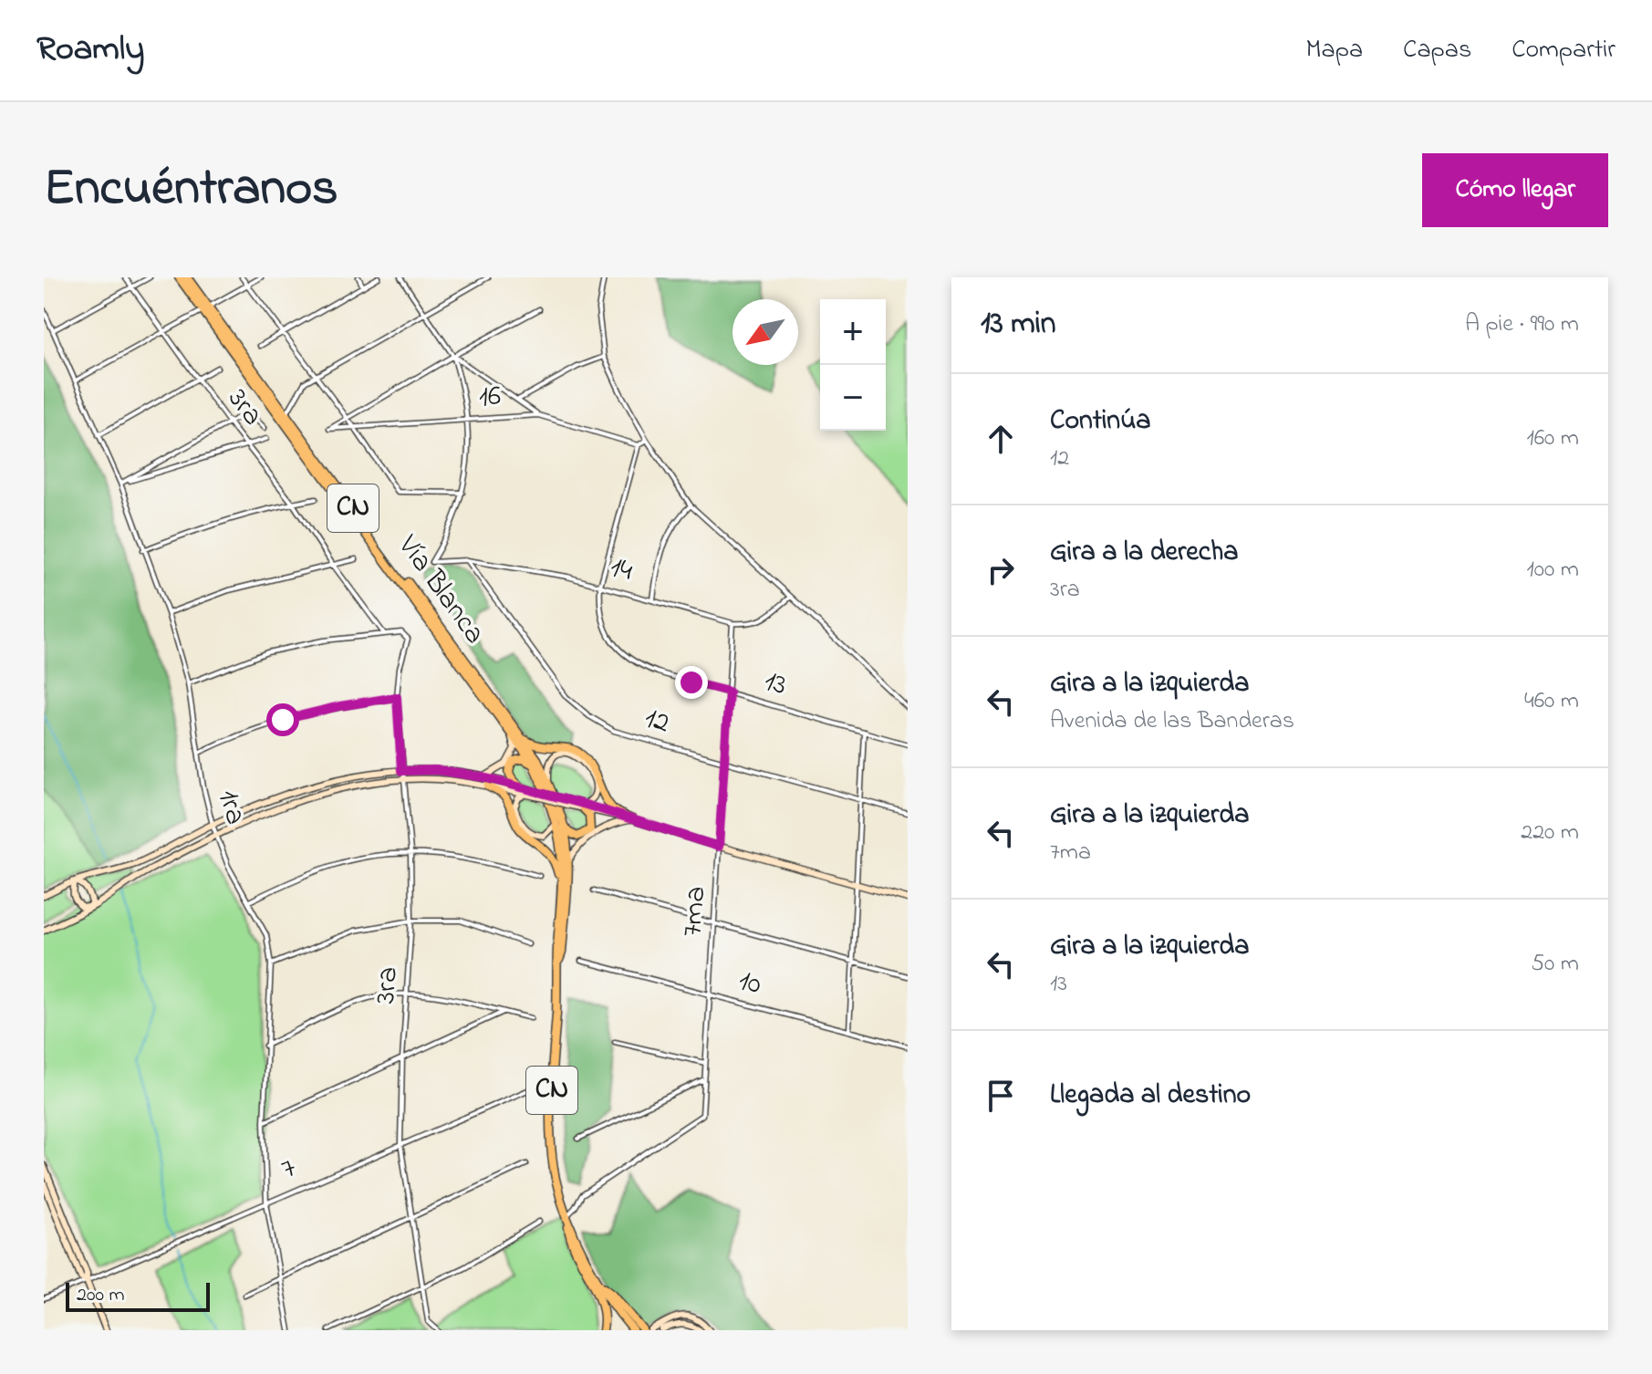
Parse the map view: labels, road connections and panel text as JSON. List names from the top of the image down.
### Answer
{
  "streets": {
    "highway": ["CN", "Vía Blanca"],
    "street": [
      "16",
      "3ra",
      "14",
      "13",
      "12",
      "1ra",
      "7ma",
      "10",
      "7"
    ]
  },
  "crossings": [
    ["16", "13"],
    ["3ra", "7"],
    ["14", "13"],
    ["14", "12"],
    ["14", "7ma"],
    ["Vía Blanca", "7ma"],
    ["Vía Blanca", "7"],
    ["13", "7ma"],
    ["12", "7ma"],
    ["1ra", "7"],
    ["7ma", "10"]
  ],
  "scale_bar": "200 m",
  "north": "bottom left",
  "page": {
    "header": "Roamly",
    "nav": ["Mapa", "Capas", "Compartir"],
    "title": "Encuéntranos",
    "buttons": "Cómo llegar",
    "heading": ["13 min", "A pie · 990 m"],
    "map_buttons": ["+", "−"],
    "list": [
      ["Continúa", "12", "160 m"],
      ["Gira a la derecha", "3ra", "100 m"],
      ["Gira a la izquierda", "Avenida de las Banderas", "460 m"],
      ["Gira a la izquierda", "7ma", "220 m"],
      ["Gira a la izquierda", "13", "50 m"],
      "Llegada al destino"
    ],
    "scale": "200 m"
  }
}
